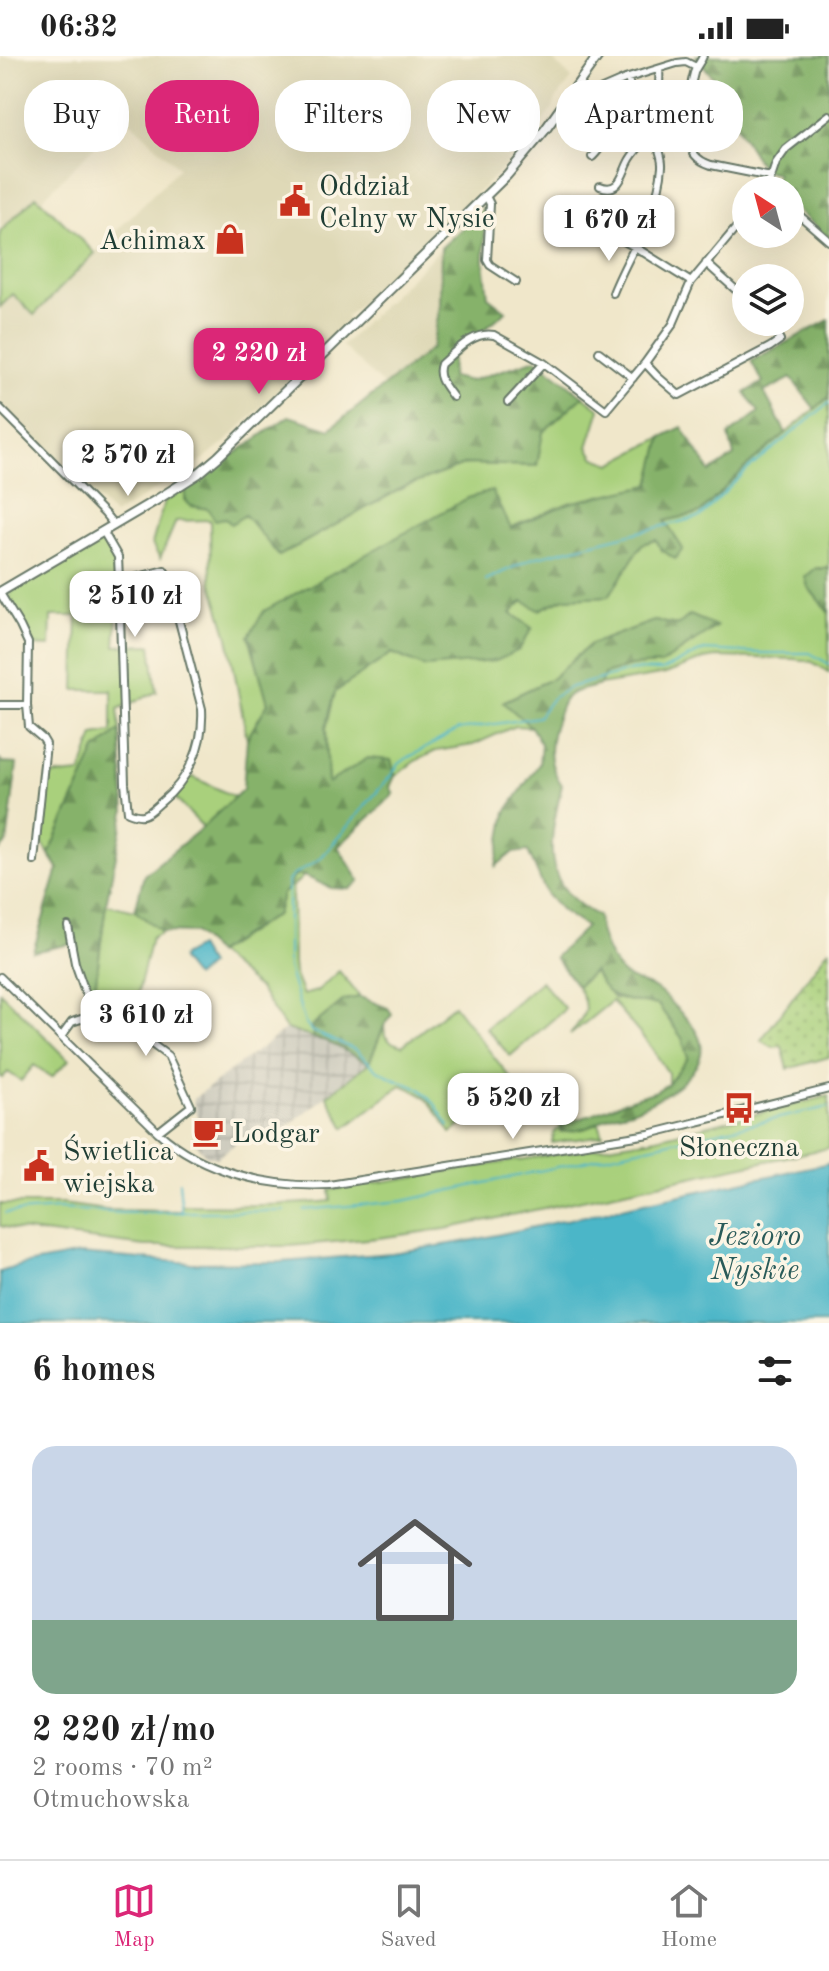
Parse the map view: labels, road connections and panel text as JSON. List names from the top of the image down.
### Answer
{
  "water": ["Jezioro Nyskie"],
  "places": {
    "public building": ["Oddział Celny w Nysie", "Świetlica wiejska"],
    "shop": ["Achimax"],
    "bus stop": ["Słoneczna"],
    "cafe": ["Lodgar"]
  },
  "north": "top left",
  "page": {
    "status": "06:32",
    "chip": [
      "Buy",
      "Rent",
      "Filters",
      "New",
      "Apartment"
    ],
    "price": [
      "1 670 zł",
      "2 220 zł",
      "2 570 zł",
      "2 510 zł",
      "3 610 zł",
      "5 520 zł"
    ],
    "heading": "6 homes",
    "list": [
      {
        "name": "2 220 zł/mo",
        "note": "2 rooms · 70 m² · Otmuchowska"
      }
    ],
    "tabs": ["Map", "Saved", "Home"]
  }
}
